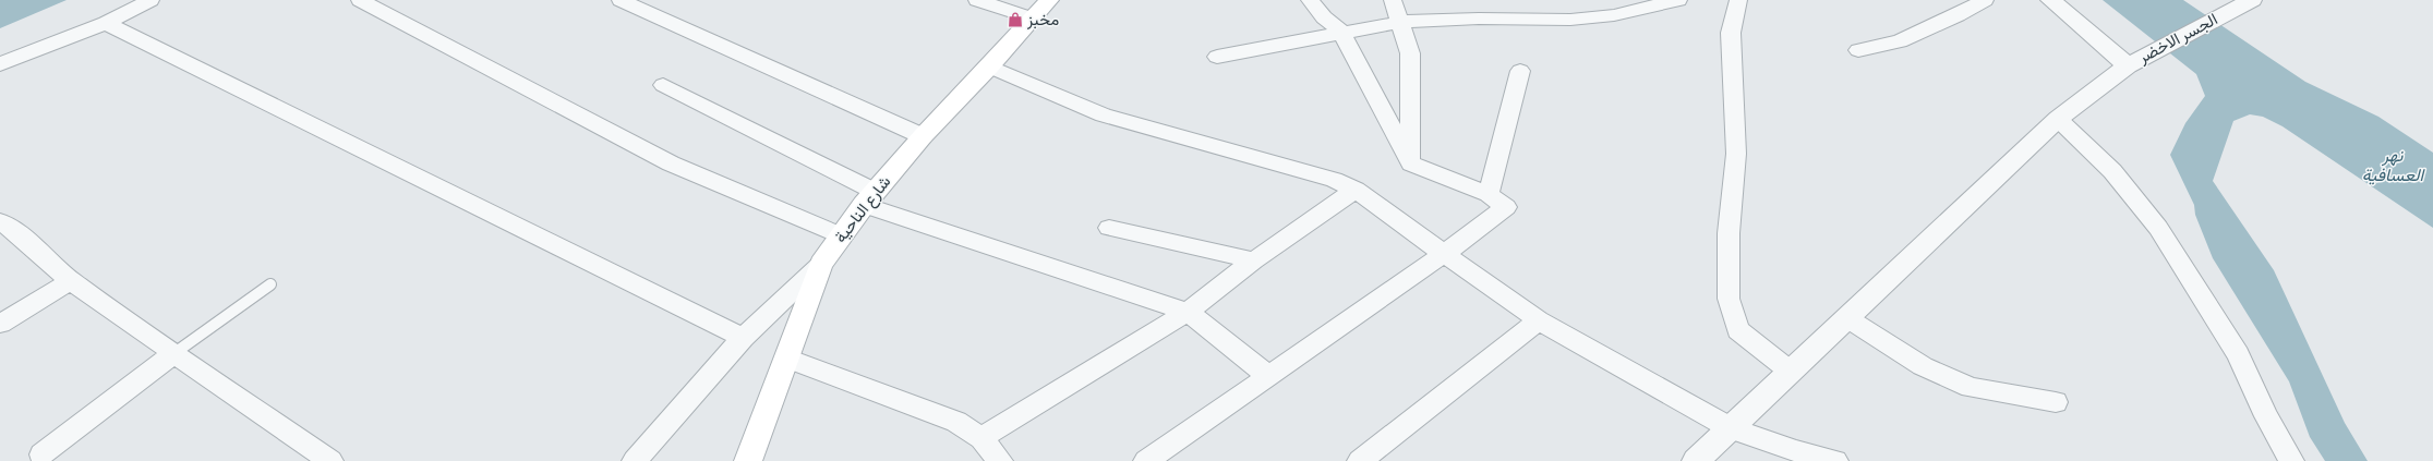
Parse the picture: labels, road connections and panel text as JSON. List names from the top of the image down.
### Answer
{
  "streets": {
    "main road": ["شارع الناحية"],
    "street": ["الجسر الاخضر"]
  },
  "water": ["نهر العسافية"],
  "places": {
    "shop": ["مخبز"]
  }
}
